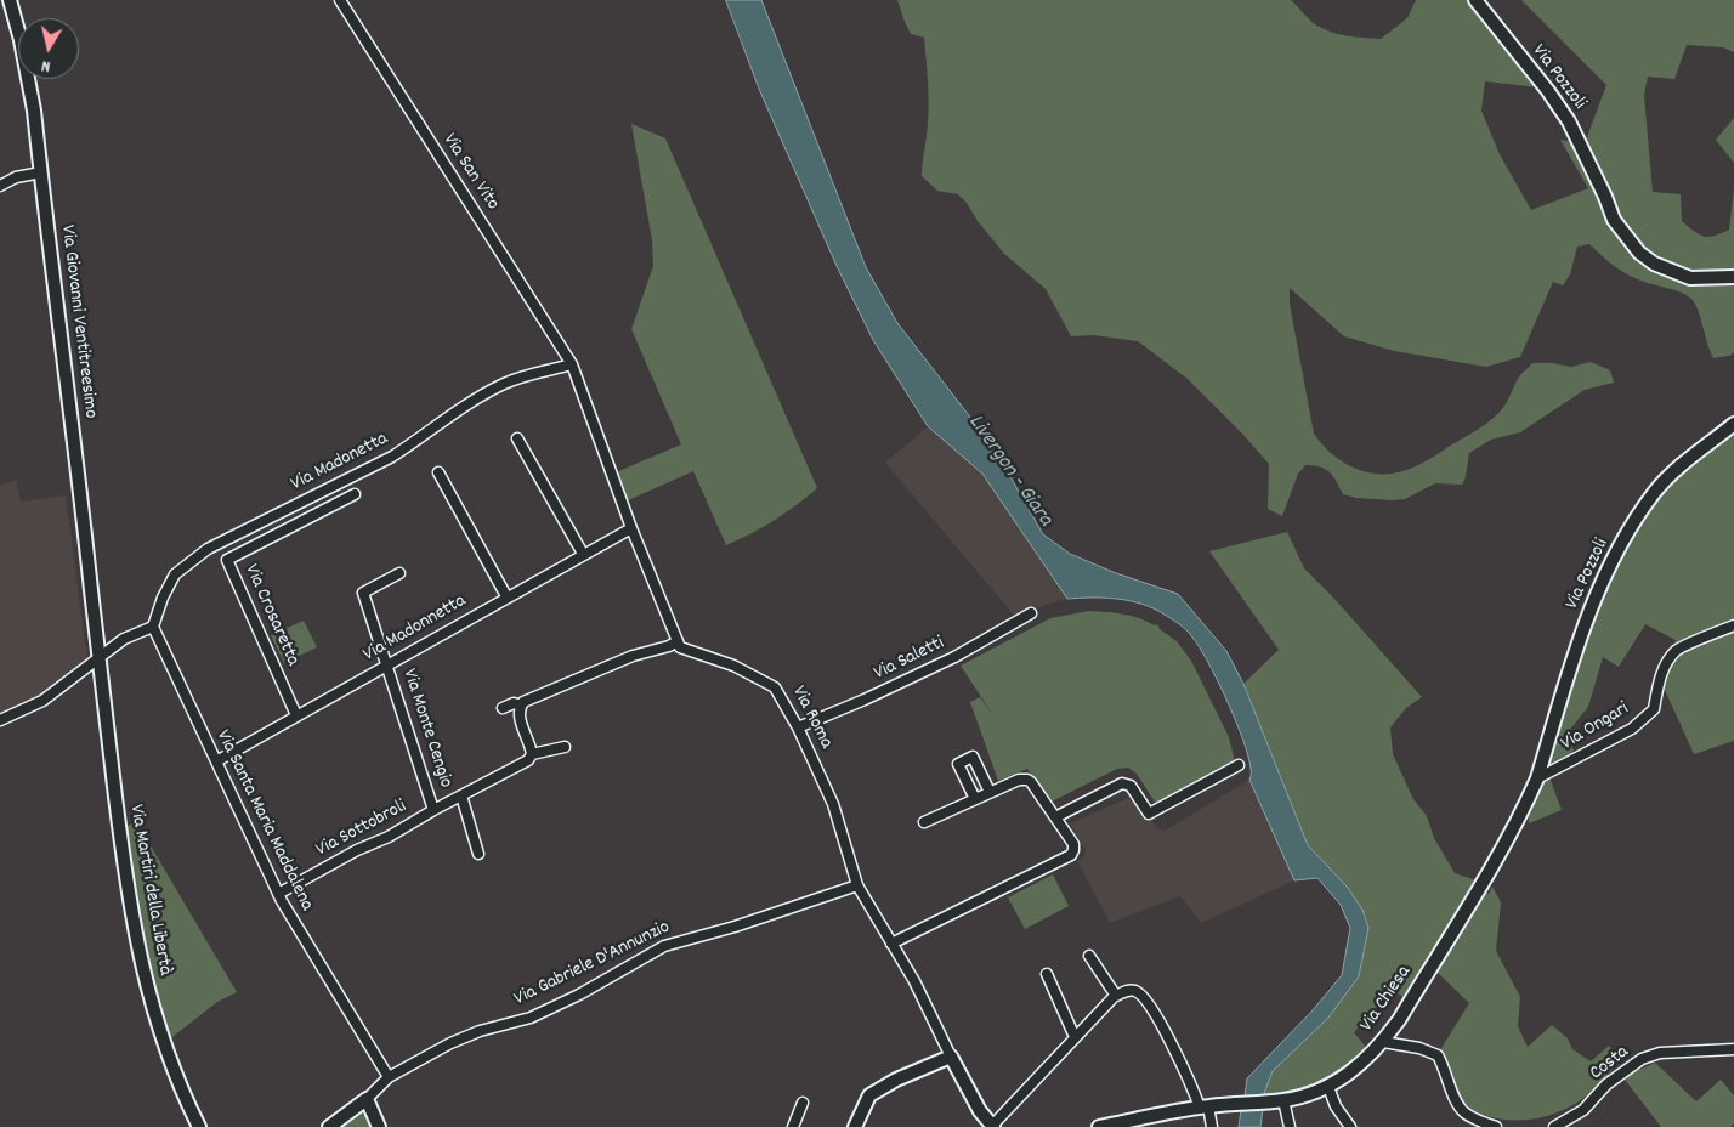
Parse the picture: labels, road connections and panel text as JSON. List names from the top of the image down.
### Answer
{
  "streets": {
    "main road": [
      "Via Pozzoli",
      "Via Giovanni Ventitreesimo",
      "Via Roma",
      "Via Martiri della Libertà",
      "Via Gabriele D'Annunzio",
      "Via Chiesa"
    ],
    "street": [
      "Via San Vito",
      "Via Madonetta",
      "Via Crosaretta",
      "Via Madonnetta",
      "Via Saletti",
      "Via Ongari",
      "Via Monte Cengio",
      "Via Santa Maria Maddalena",
      "Via Sottobroli",
      "Costa"
    ]
  },
  "crossings": [
    ["Via Pozzoli", "Via Ongari"],
    ["Via Pozzoli", "Via Chiesa"],
    ["Via San Vito", "Via Madonetta"],
    ["Via Giovanni Ventitreesimo", "Via Martiri della Libertà"],
    ["Via Madonetta", "Via Santa Maria Maddalena"],
    ["Via Crosaretta", "Via Madonnetta"],
    ["Via Madonnetta", "Via Monte Cengio"],
    ["Via Madonnetta", "Via Santa Maria Maddalena"],
    ["Via Saletti", "Via Roma"],
    ["Via Roma", "Via Gabriele D'Annunzio"],
    ["Via Ongari", "Via Chiesa"],
    ["Via Monte Cengio", "Via Sottobroli"],
    ["Via Santa Maria Maddalena", "Via Sottobroli"],
    ["Via Santa Maria Maddalena", "Via Gabriele D'Annunzio"]
  ],
  "water": ["Livergon - Giara"],
  "north": "bottom"
}
